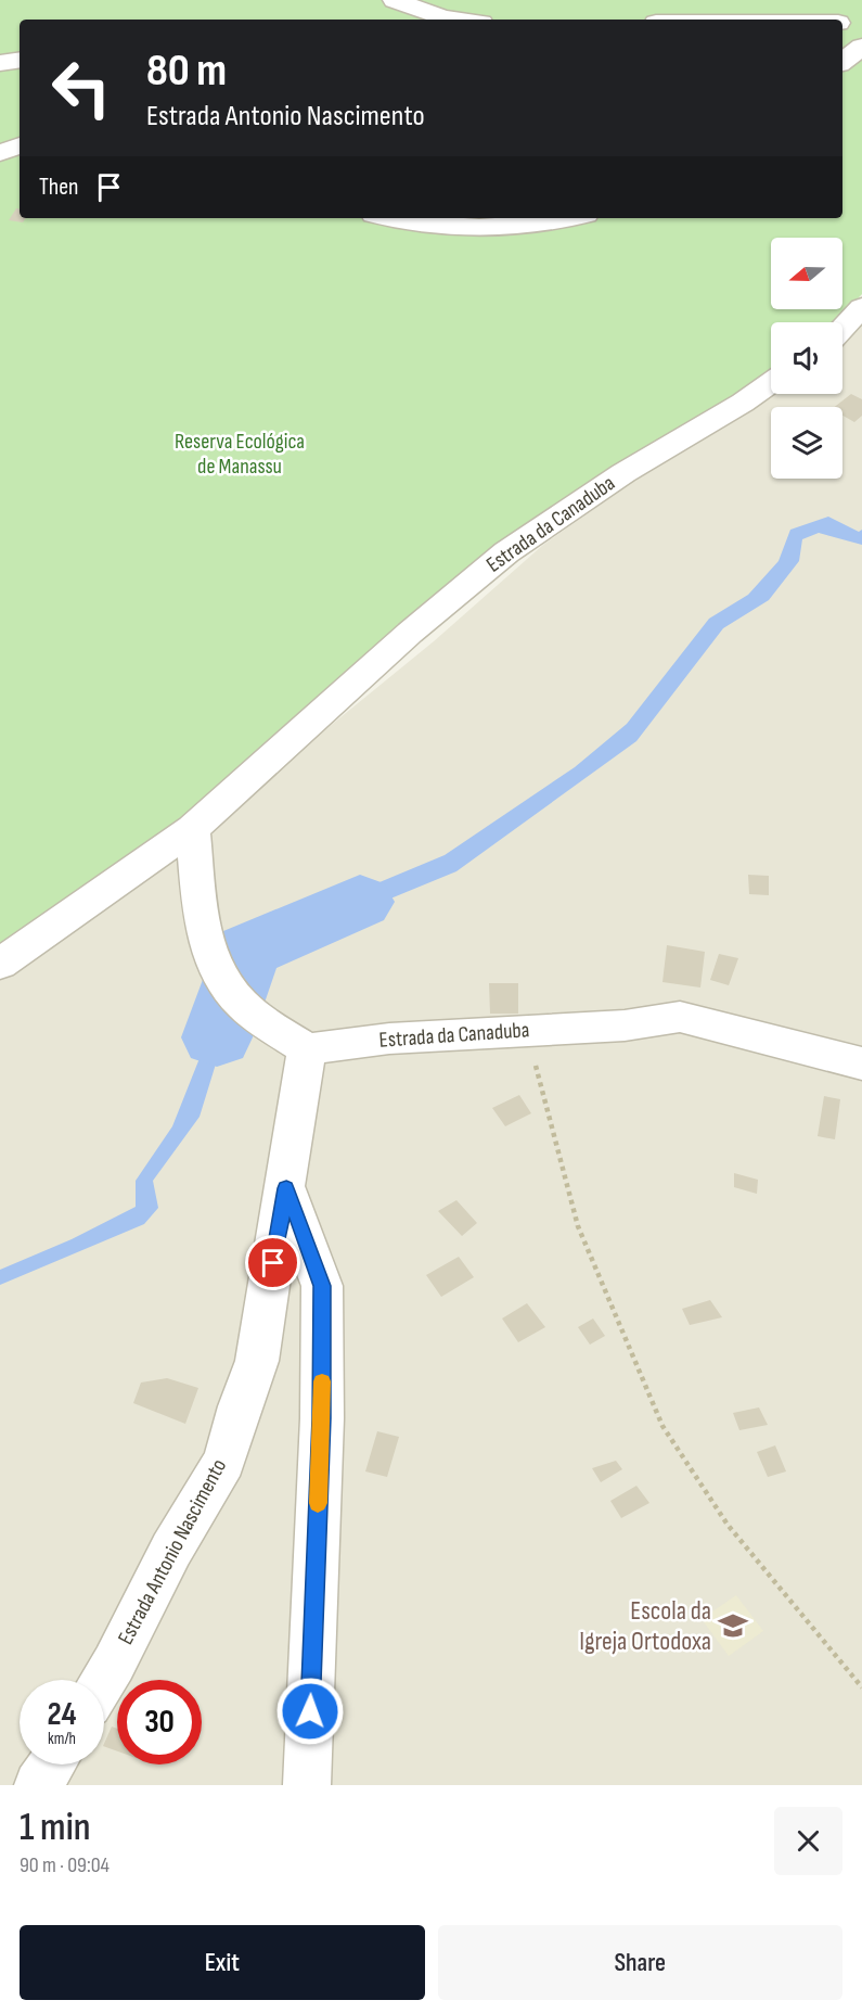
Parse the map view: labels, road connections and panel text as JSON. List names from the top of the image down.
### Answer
{
  "streets": {
    "street": ["Estrada da Canaduba", "Estrada Antonio Nascimento"]
  },
  "crossings": [
    ["Estrada da Canaduba", "Estrada Antonio Nascimento"]
  ],
  "parks": ["Reserva Ecológica de Manassu"],
  "places": {
    "school or university": ["Escola da Igreja Ortodoxa"]
  },
  "north": "left",
  "page": {
    "turn": ["80 m", "Estrada Antonio Nascimento"],
    "then": "Then",
    "speed": "24 km/h",
    "limit": "30",
    "heading": ["1 min", "90 m · 09:04"],
    "buttons": ["Exit", "Share"]
  }
}
